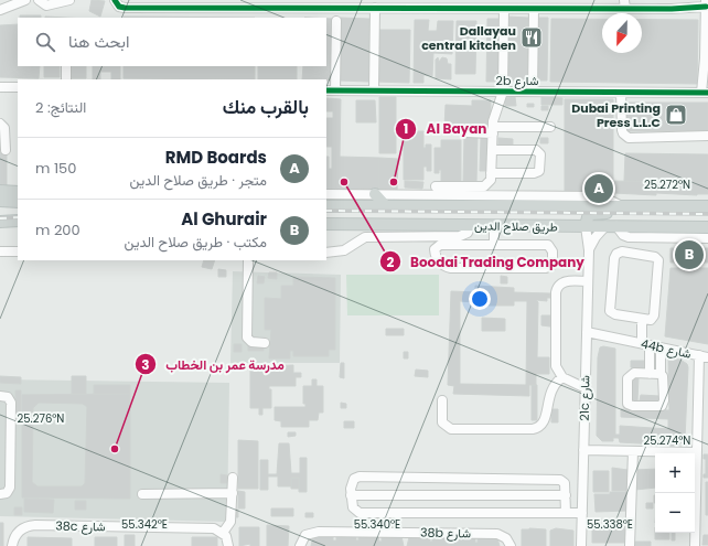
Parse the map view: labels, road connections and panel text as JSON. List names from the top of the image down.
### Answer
{
  "streets": {
    "main road": ["طريق صلاح الدين"],
    "street": [
      "2b شارع",
      "44b شارع",
      "21c شارع",
      "38c شارع",
      "38b شارع"
    ]
  },
  "crossings": [
    ["طريق صلاح الدين", "21c شارع"],
    ["44b شارع", "21c شارع"]
  ],
  "places": {
    "restaurant": ["Dallayau central kitchen"],
    "shop": ["Dubai Printing Press L.L.C"],
    "other": ["Boodai Trading Company", "Al Bayan", "مدرسة عمر بن الخطاب"]
  },
  "north": "bottom",
  "page": {
    "search": "ابحث هنا",
    "heading": ["بالقرب منك", "النتائج: 2"],
    "list": [
      {
        "mark": "A",
        "name": "RMD Boards",
        "note": "متجر · طريق صلاح الدين",
        "value": "150 m"
      },
      {
        "mark": "B",
        "name": "Al Ghurair",
        "note": "مكتب · طريق صلاح الدين",
        "value": "200 m"
      }
    ],
    "pins": ["A", "B"],
    "map_buttons": ["+", "−"]
  },
  "coordinates": [
    "25.272°N",
    "25.276°N",
    "25.274°N",
    "55.342°E",
    "55.340°E",
    "55.338°E"
  ]
}
